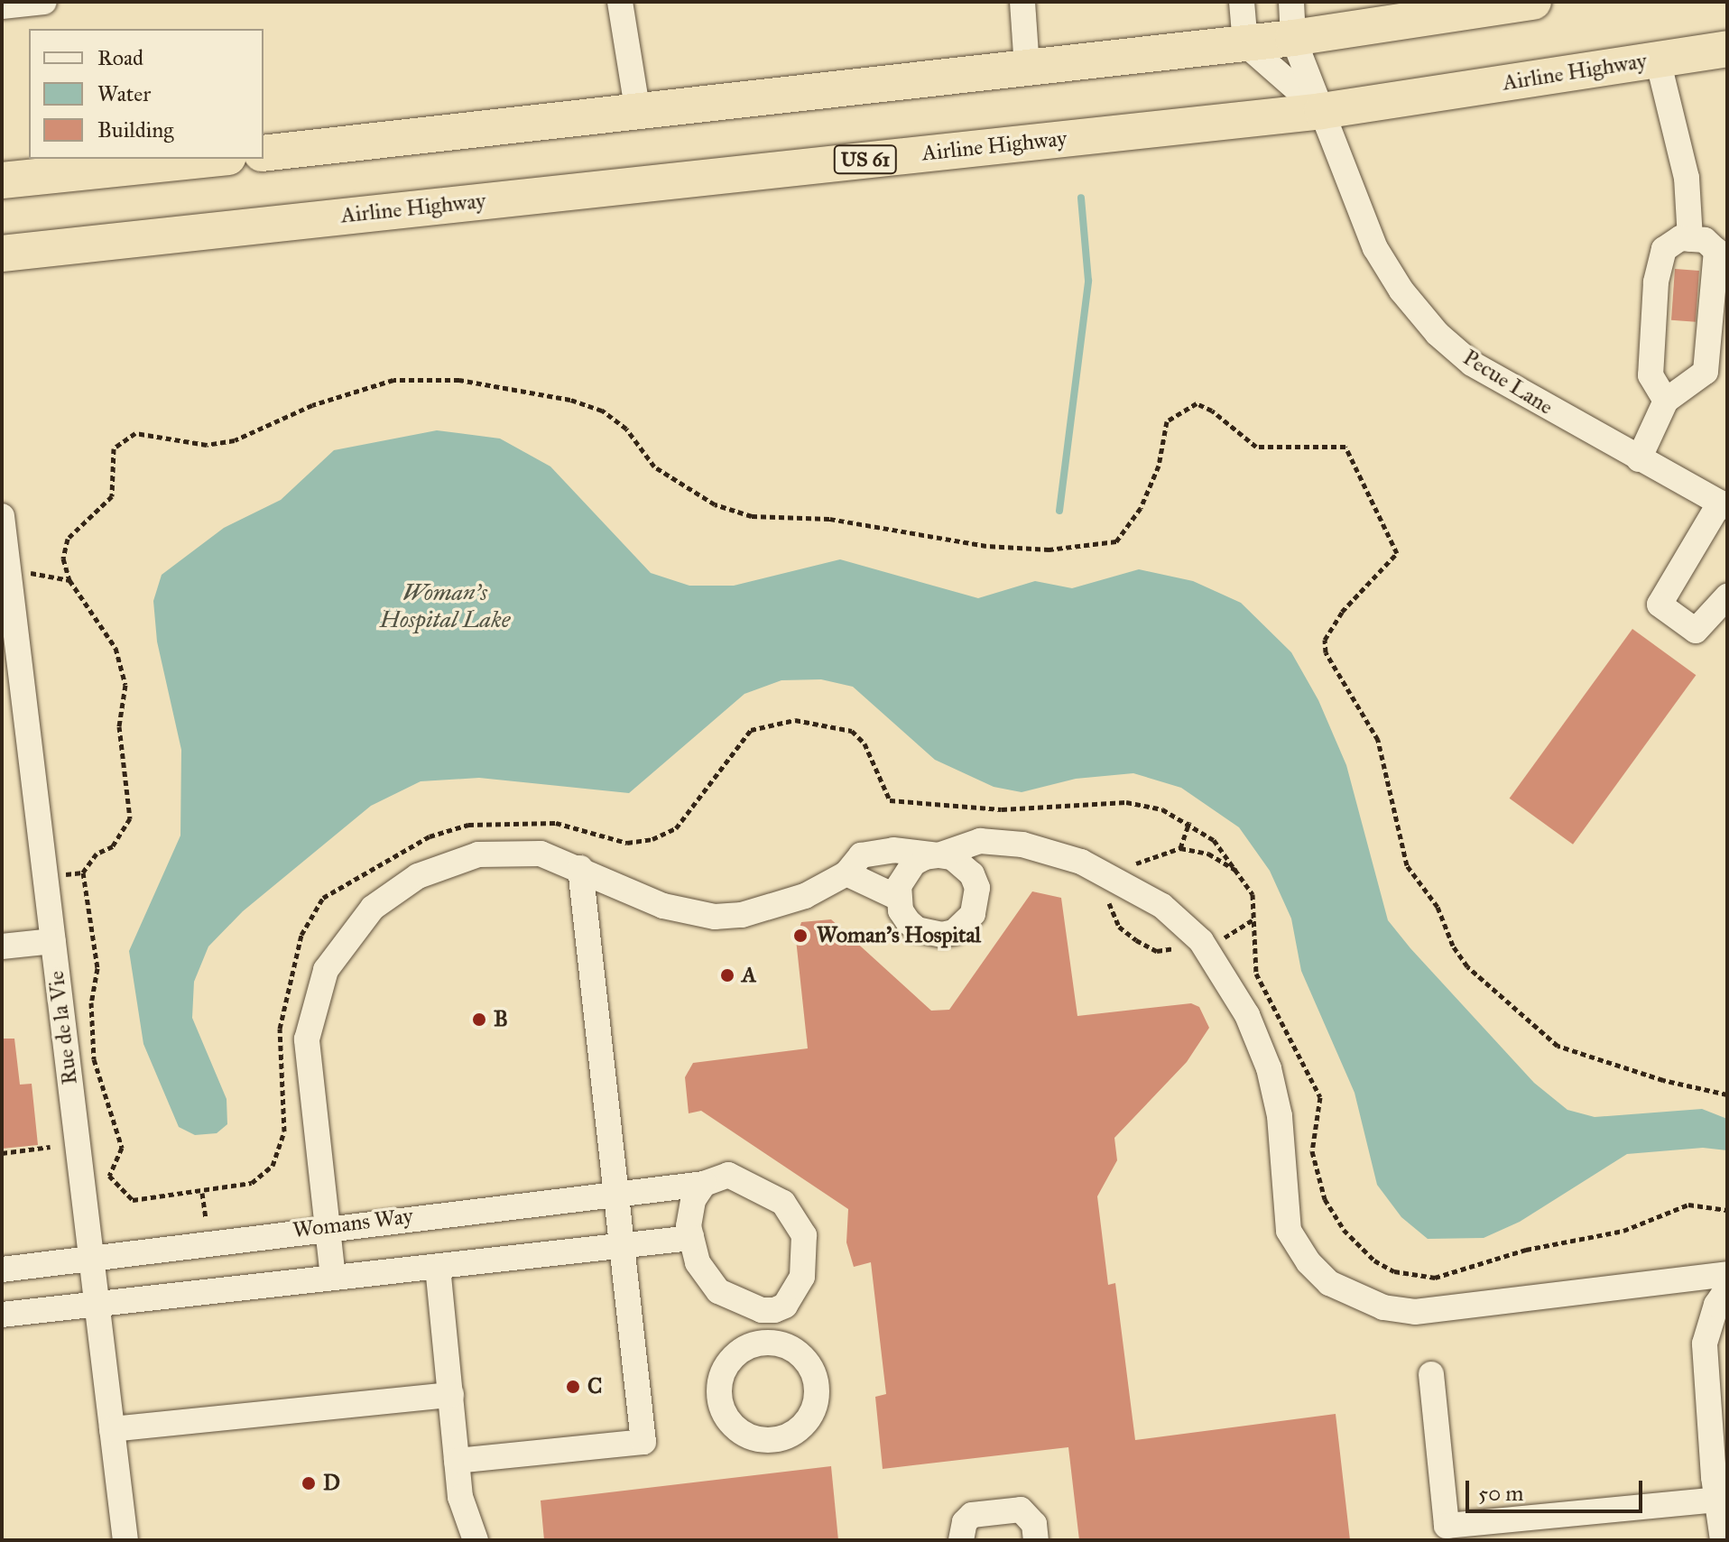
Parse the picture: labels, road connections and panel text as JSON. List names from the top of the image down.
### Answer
{
  "streets": {
    "highway": ["Airline Highway", "US 61"],
    "street": ["Pecue Lane", "Rue de la Vie", "Womans Way"]
  },
  "crossings": [
    ["Airline Highway", "Pecue Lane"],
    ["Rue de la Vie", "Womans Way"]
  ],
  "water": ["Woman's Hospital Lake"],
  "places": [
    "Woman's Hospital",
    "A",
    "B",
    "C",
    "D"
  ],
  "legend": ["Road", "Water", "Building"],
  "scale_bar": "50 m"
}
